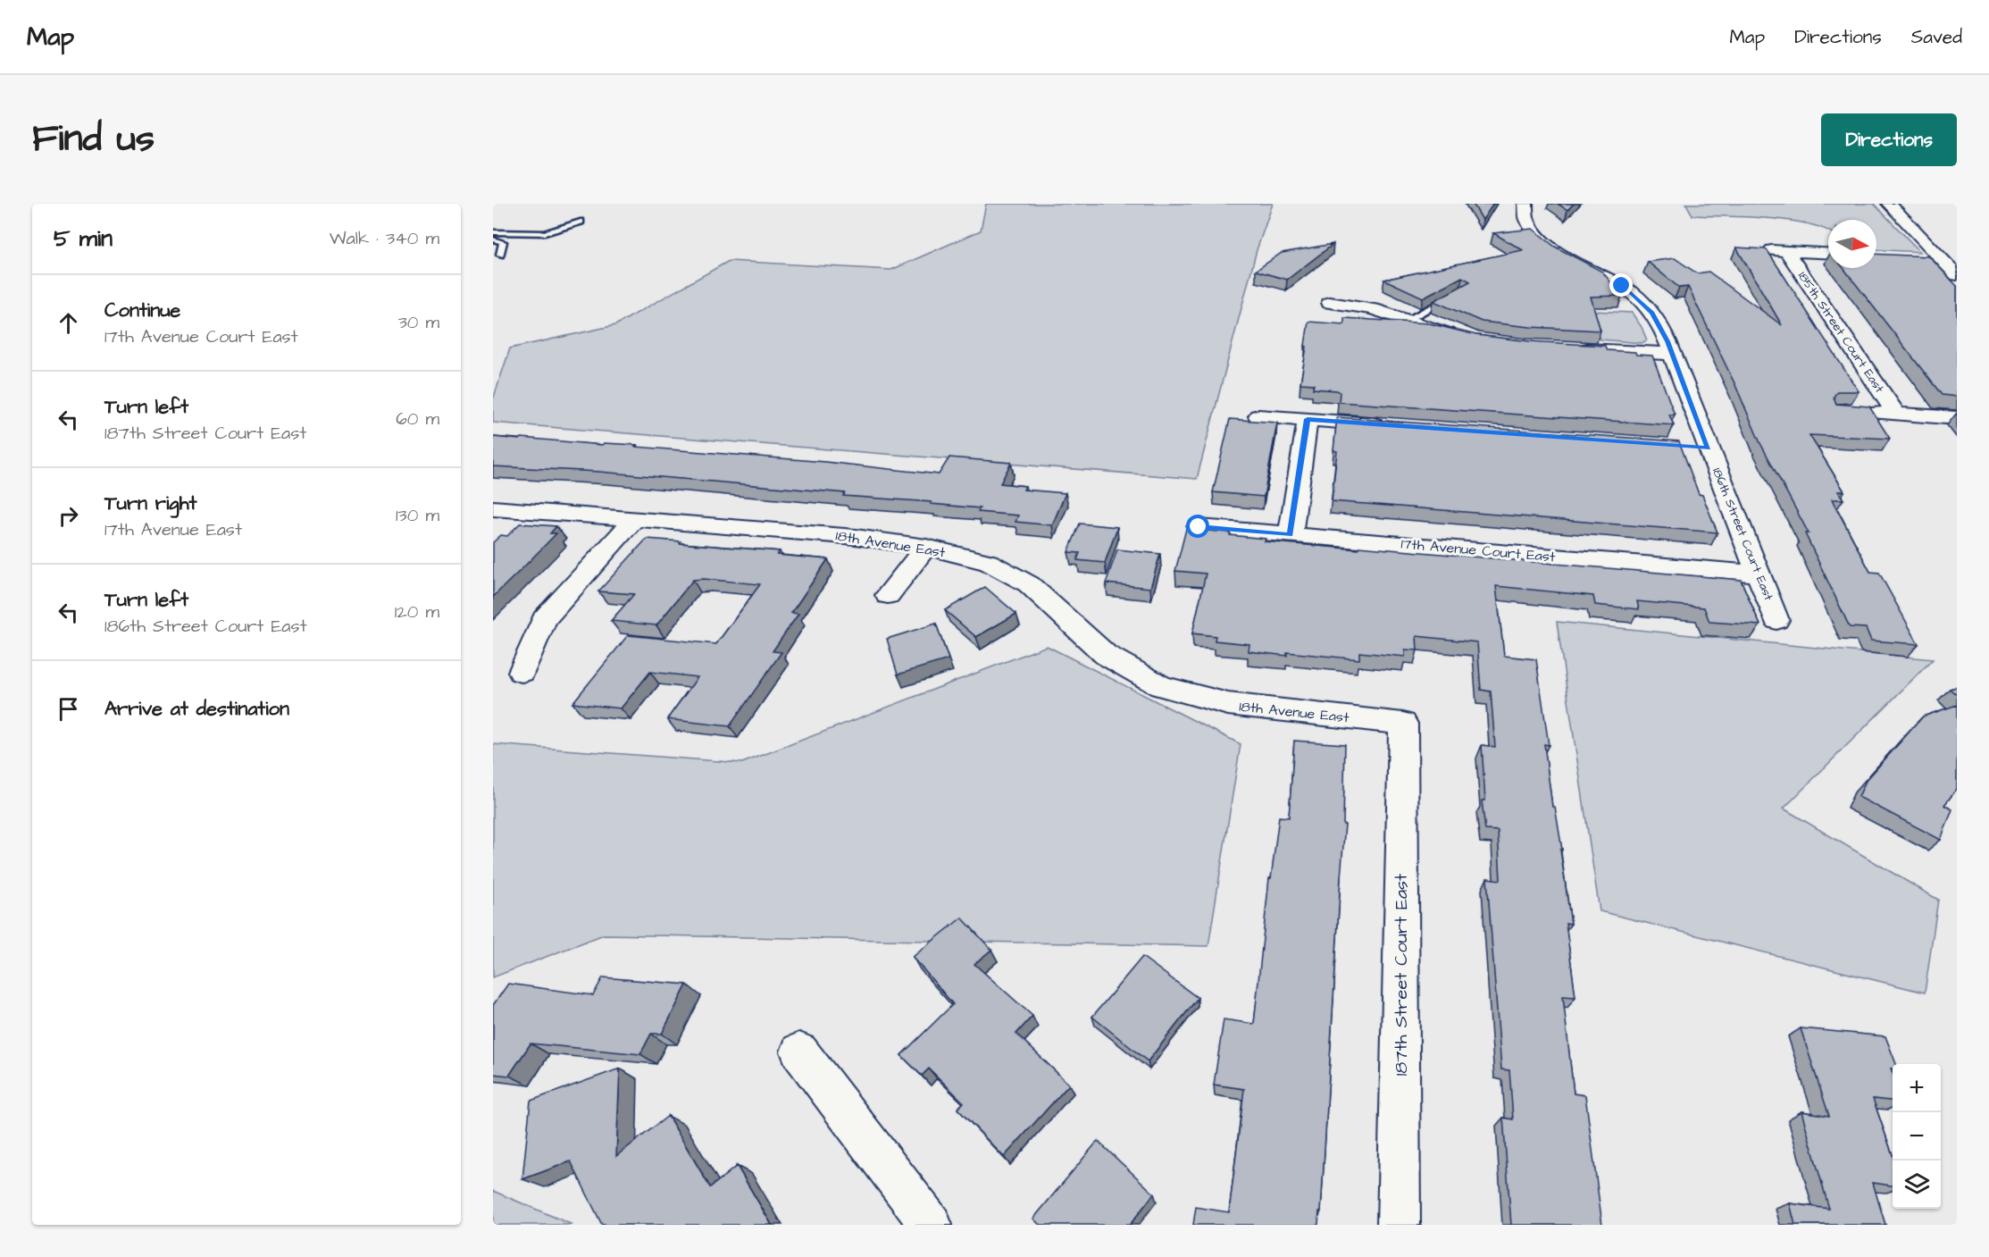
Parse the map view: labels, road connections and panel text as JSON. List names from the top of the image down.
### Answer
{
  "streets": {
    "street": [
      "185th Street Court East",
      "186th Street Court East",
      "18th Avenue East",
      "17th Avenue Court East",
      "187th Street Court East"
    ]
  },
  "crossings": [
    ["186th Street Court East", "17th Avenue Court East"],
    ["18th Avenue East", "187th Street Court East"]
  ],
  "north": "right",
  "page": {
    "header": "Map",
    "nav": ["Map", "Directions", "Saved"],
    "title": "Find us",
    "buttons": "Directions",
    "heading": ["5 min", "Walk · 340 m"],
    "list": [
      ["Continue", "17th Avenue Court East", "30 m"],
      ["Turn left", "187th Street Court East", "60 m"],
      ["Turn right", "17th Avenue East", "130 m"],
      ["Turn left", "186th Street Court East", "120 m"],
      "Arrive at destination"
    ],
    "map_buttons": ["+", "−"]
  }
}
